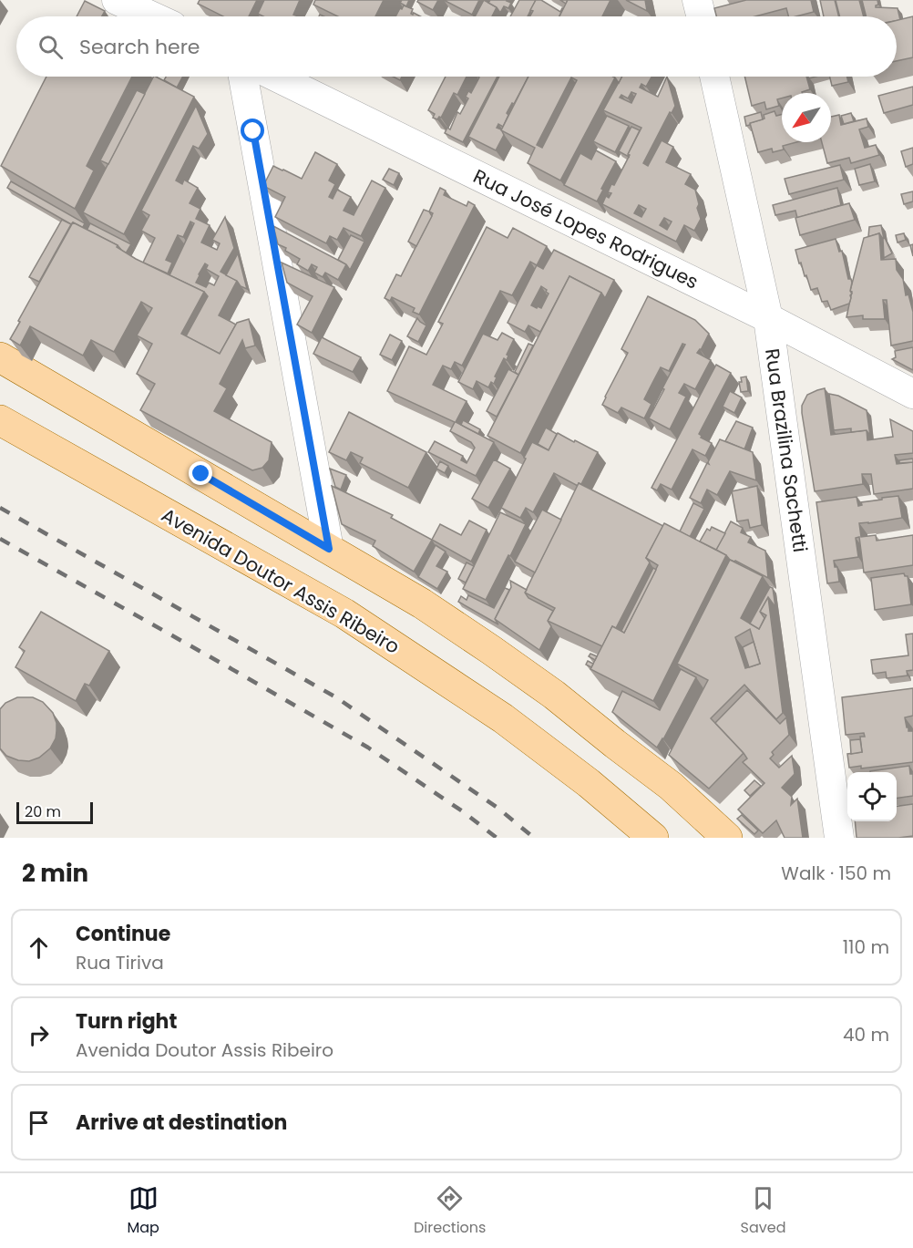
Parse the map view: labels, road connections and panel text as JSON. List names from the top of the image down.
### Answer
{
  "streets": {
    "main road": ["Avenida Doutor Assis Ribeiro"],
    "street": ["Rua José Lopes Rodrigues", "Rua Brazilina Sachetti"]
  },
  "crossings": [
    ["Rua José Lopes Rodrigues", "Rua Brazilina Sachetti"]
  ],
  "scale_bar": "20 m",
  "north": "bottom left",
  "page": {
    "search": "Search here",
    "scale": "20 m",
    "heading": ["2 min", "Walk · 150 m"],
    "list": [
      ["Continue", "Rua Tiriva", "110 m"],
      ["Turn right", "Avenida Doutor Assis Ribeiro", "40 m"],
      "Arrive at destination"
    ],
    "nav": ["Map", "Directions", "Saved"]
  }
}
